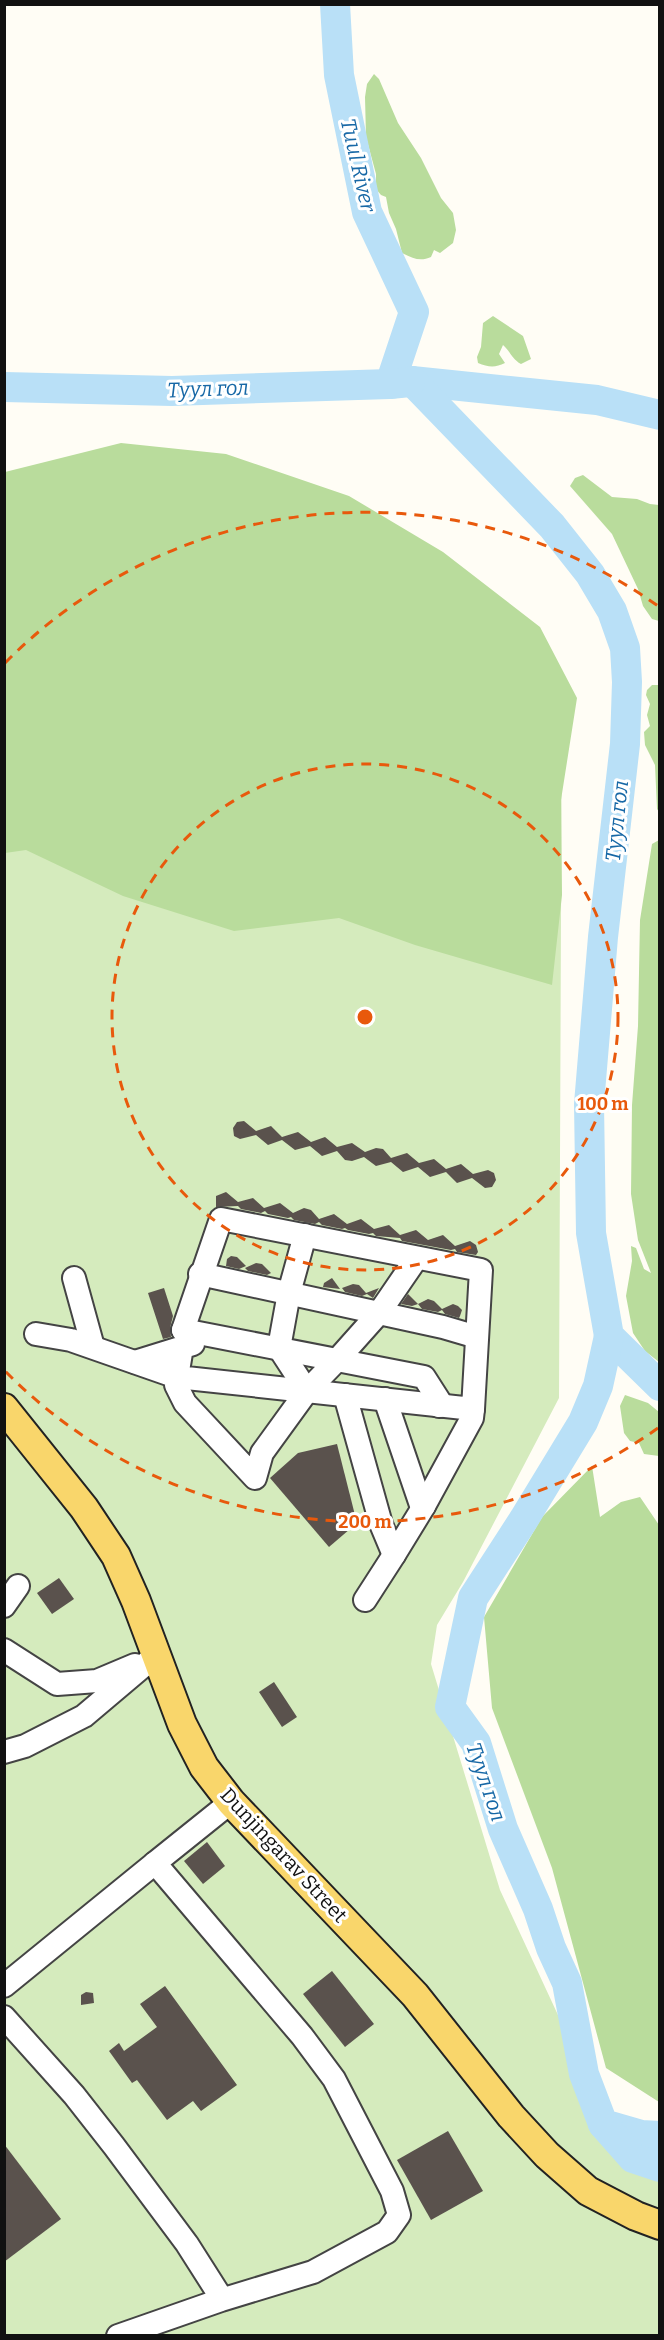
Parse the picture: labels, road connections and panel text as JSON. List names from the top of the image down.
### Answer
{
  "streets": {
    "main road": ["Dunjingarav Street"]
  },
  "water": ["Tuul River", "Туул гол"],
  "rings": ["100 m", "200 m"]
}
